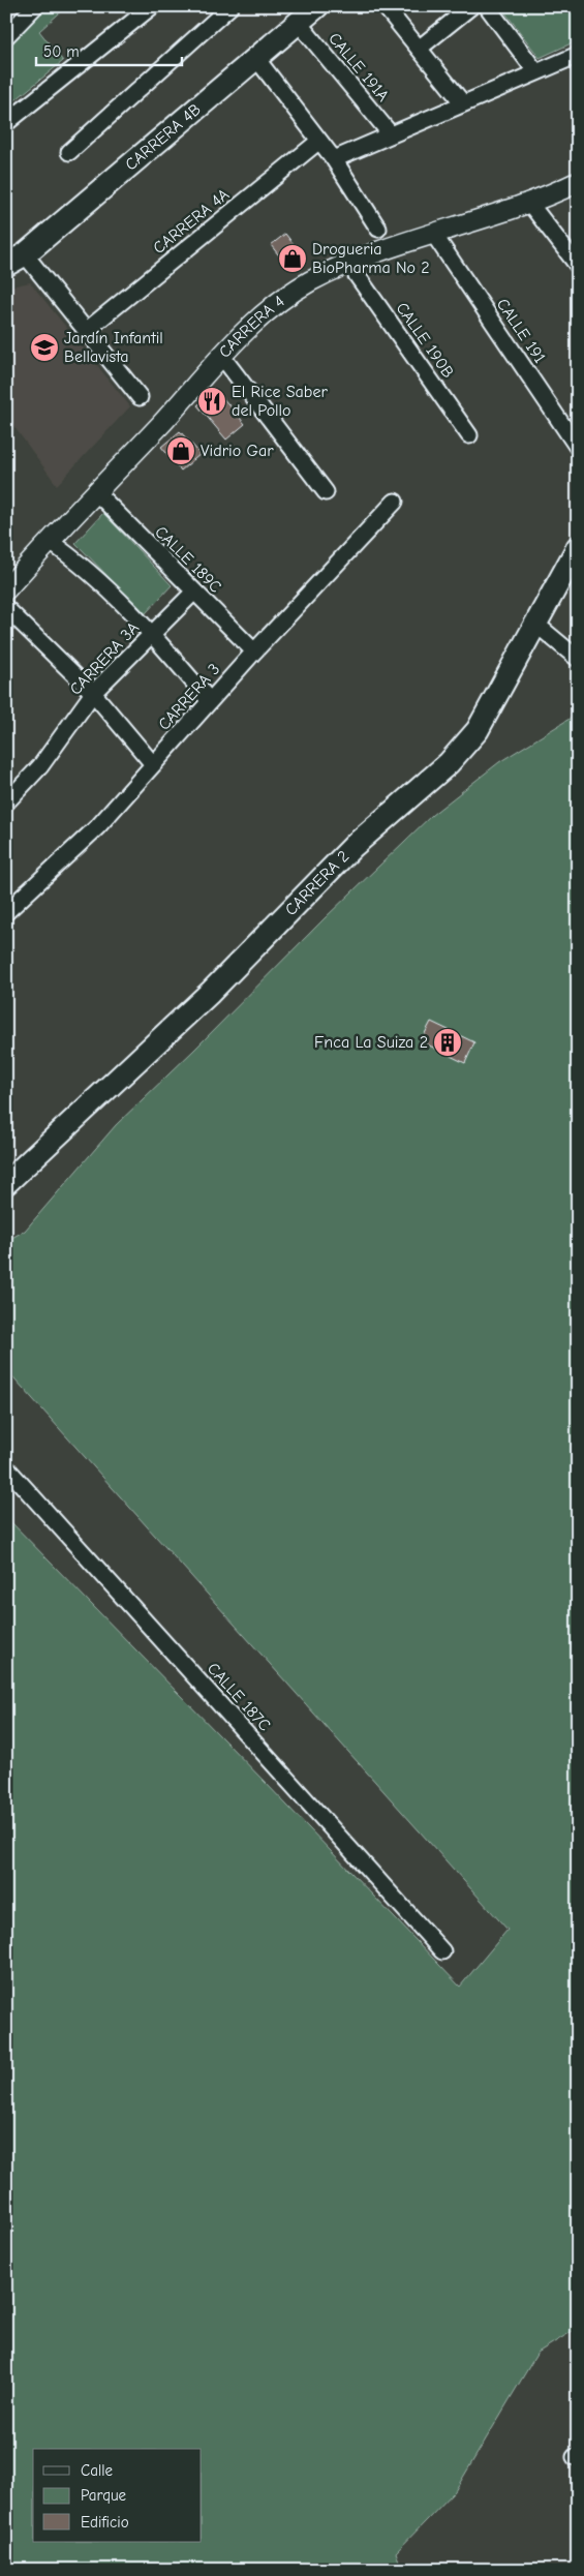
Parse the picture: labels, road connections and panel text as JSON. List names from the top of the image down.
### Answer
{
  "streets": {
    "main road": ["CARRERA 4B", "CARRERA 2"],
    "street": [
      "CALLE 191A",
      "CARRERA 4A",
      "CARRERA 4",
      "CALLE 191",
      "CALLE 190B",
      "CALLE 189C",
      "CARRERA 3A",
      "CARRERA 3",
      "CALLE 187C"
    ]
  },
  "crossings": [
    ["CALLE 191A", "CARRERA 4B"],
    ["CARRERA 4", "CALLE 191"],
    ["CARRERA 4", "CALLE 190B"],
    ["CARRERA 4", "CALLE 189C"],
    ["CALLE 189C", "CARRERA 3A"],
    ["CALLE 189C", "CARRERA 3"]
  ],
  "places": {
    "shop": ["Drogueria BioPharma No 2", "Vidrio Gar"],
    "school or university": ["Jardín Infantil Bellavista"],
    "restaurant": ["El Rice Saber del Pollo"],
    "building": ["Fnca La Suiza 2"]
  },
  "legend": ["Calle", "Parque", "Edificio"],
  "scale_bar": "50 m"
}
